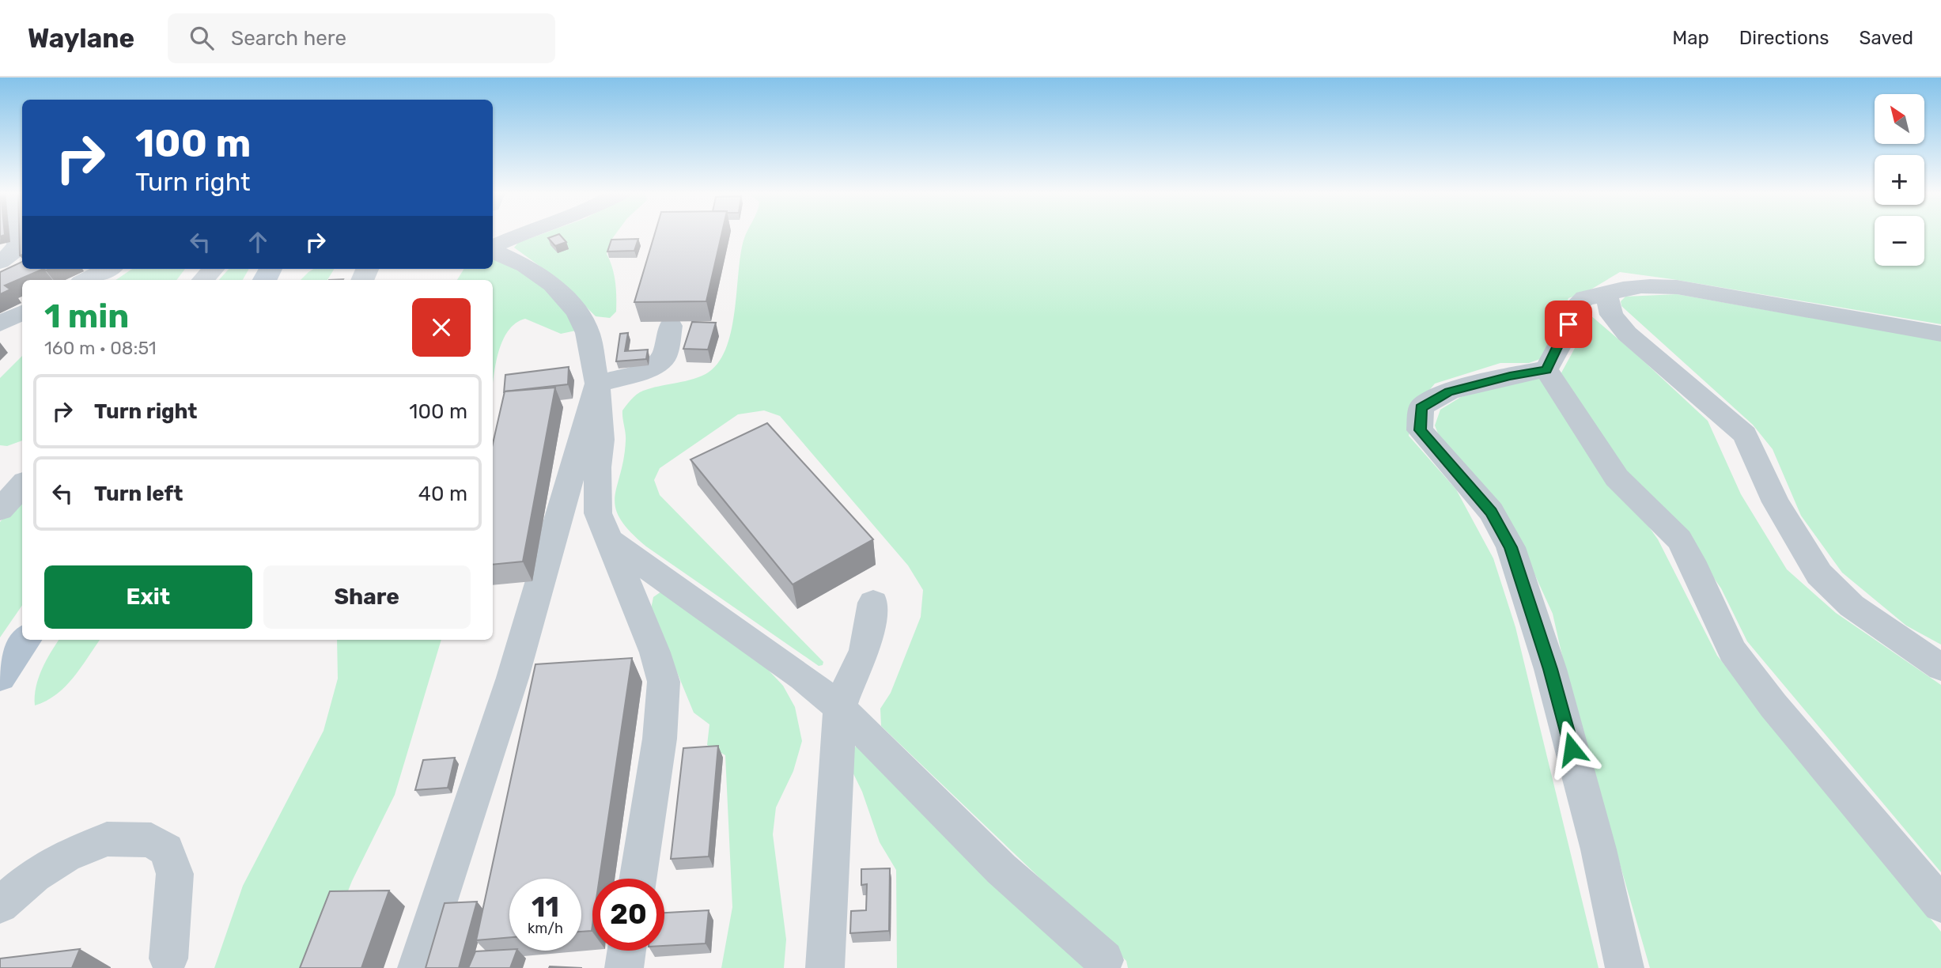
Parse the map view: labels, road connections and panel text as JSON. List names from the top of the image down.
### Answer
{
  "north": "top left",
  "page": {
    "header": "Waylane",
    "search": "Search here",
    "nav": ["Map", "Directions", "Saved"],
    "map_buttons": ["+", "−"],
    "turn": ["100 m", "Turn right"],
    "heading": ["1 min", "160 m · 08:51"],
    "list": [
      {
        "name": "Turn right",
        "value": "100 m"
      },
      {
        "name": "Turn left",
        "value": "40 m"
      }
    ],
    "buttons": ["Exit", "Share"],
    "speed": "11 km/h",
    "limit": "20"
  }
}
